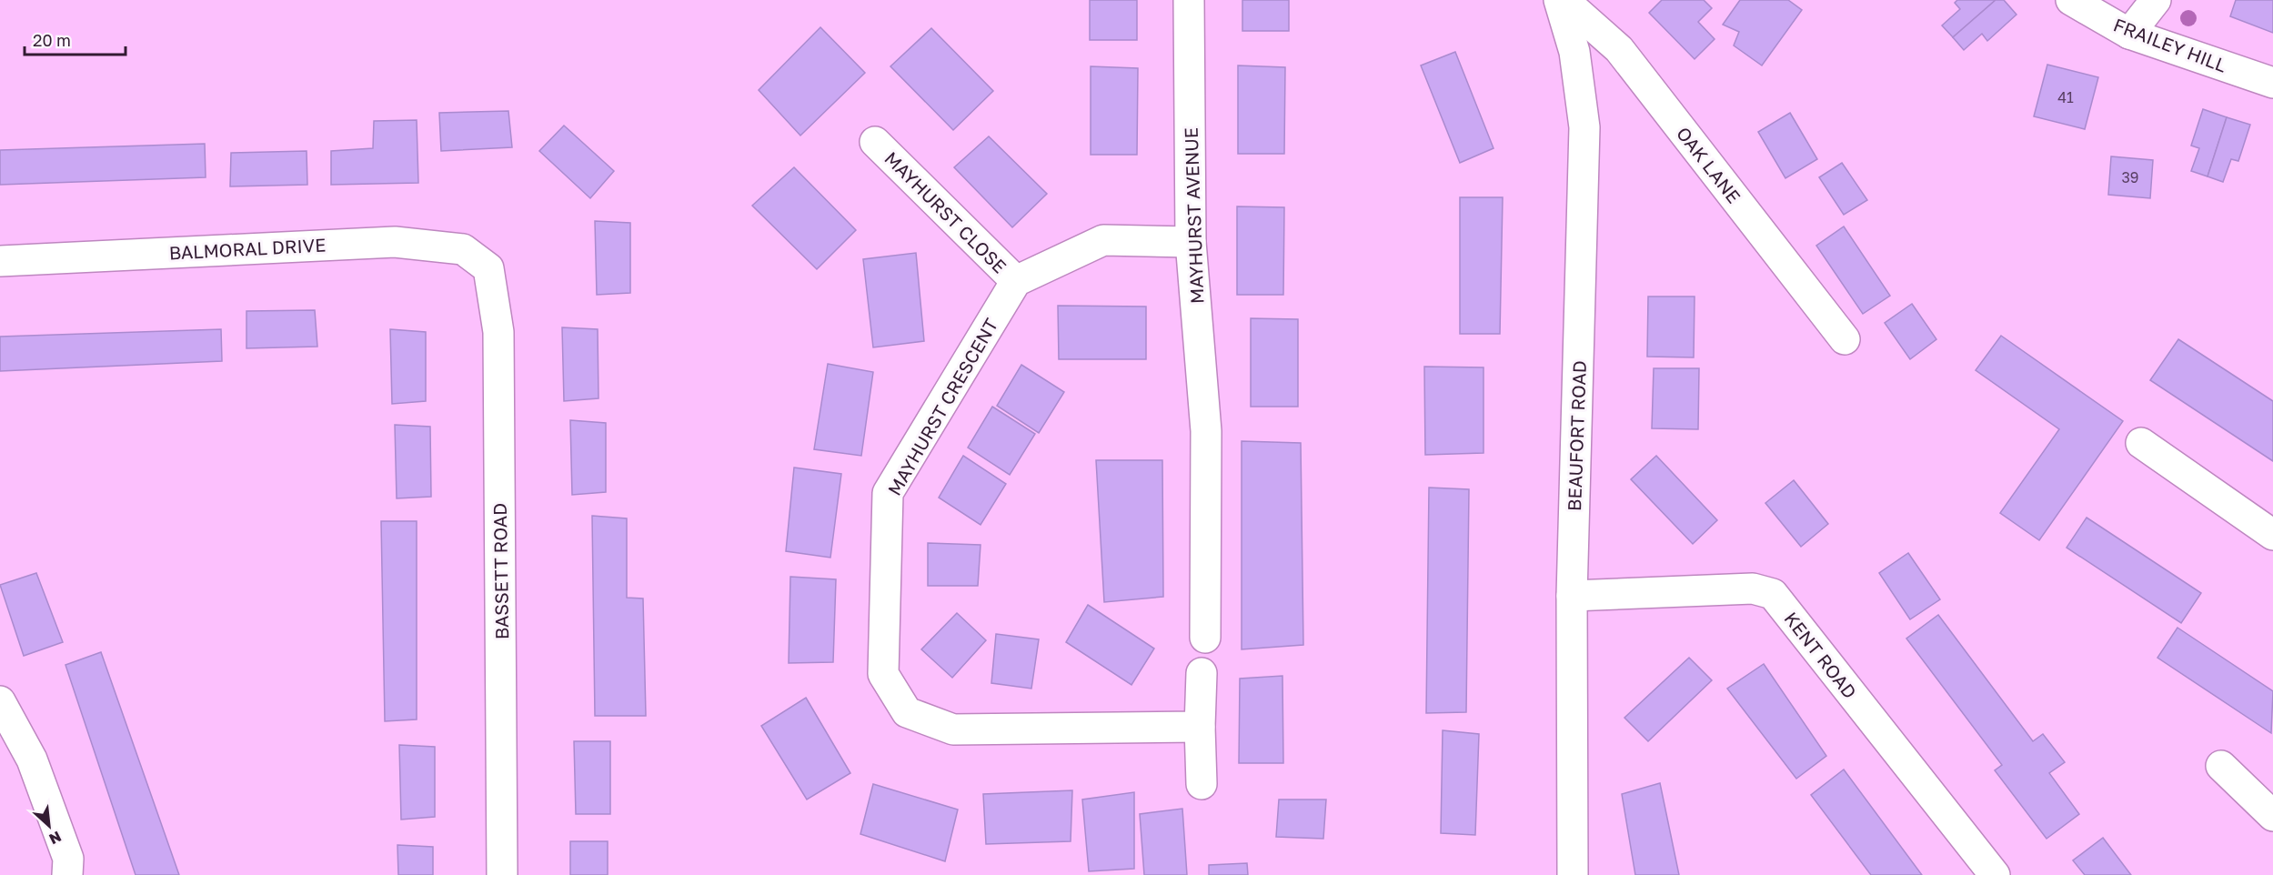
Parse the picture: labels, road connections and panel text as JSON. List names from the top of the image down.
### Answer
{
  "streets": {
    "street": [
      "FRAILEY HILL",
      "OAK LANE",
      "MAYHURST CLOSE",
      "MAYHURST AVENUE",
      "BALMORAL DRIVE",
      "MAYHURST CRESCENT",
      "BEAUFORT ROAD",
      "BASSETT ROAD",
      "KENT ROAD"
    ]
  },
  "crossings": [
    ["OAK LANE", "BEAUFORT ROAD"],
    ["MAYHURST CLOSE", "MAYHURST CRESCENT"],
    ["BALMORAL DRIVE", "BASSETT ROAD"],
    ["BEAUFORT ROAD", "KENT ROAD"]
  ],
  "house_numbers": ["41", "39"],
  "scale_bar": "20 m",
  "north": "bottom right"
}
